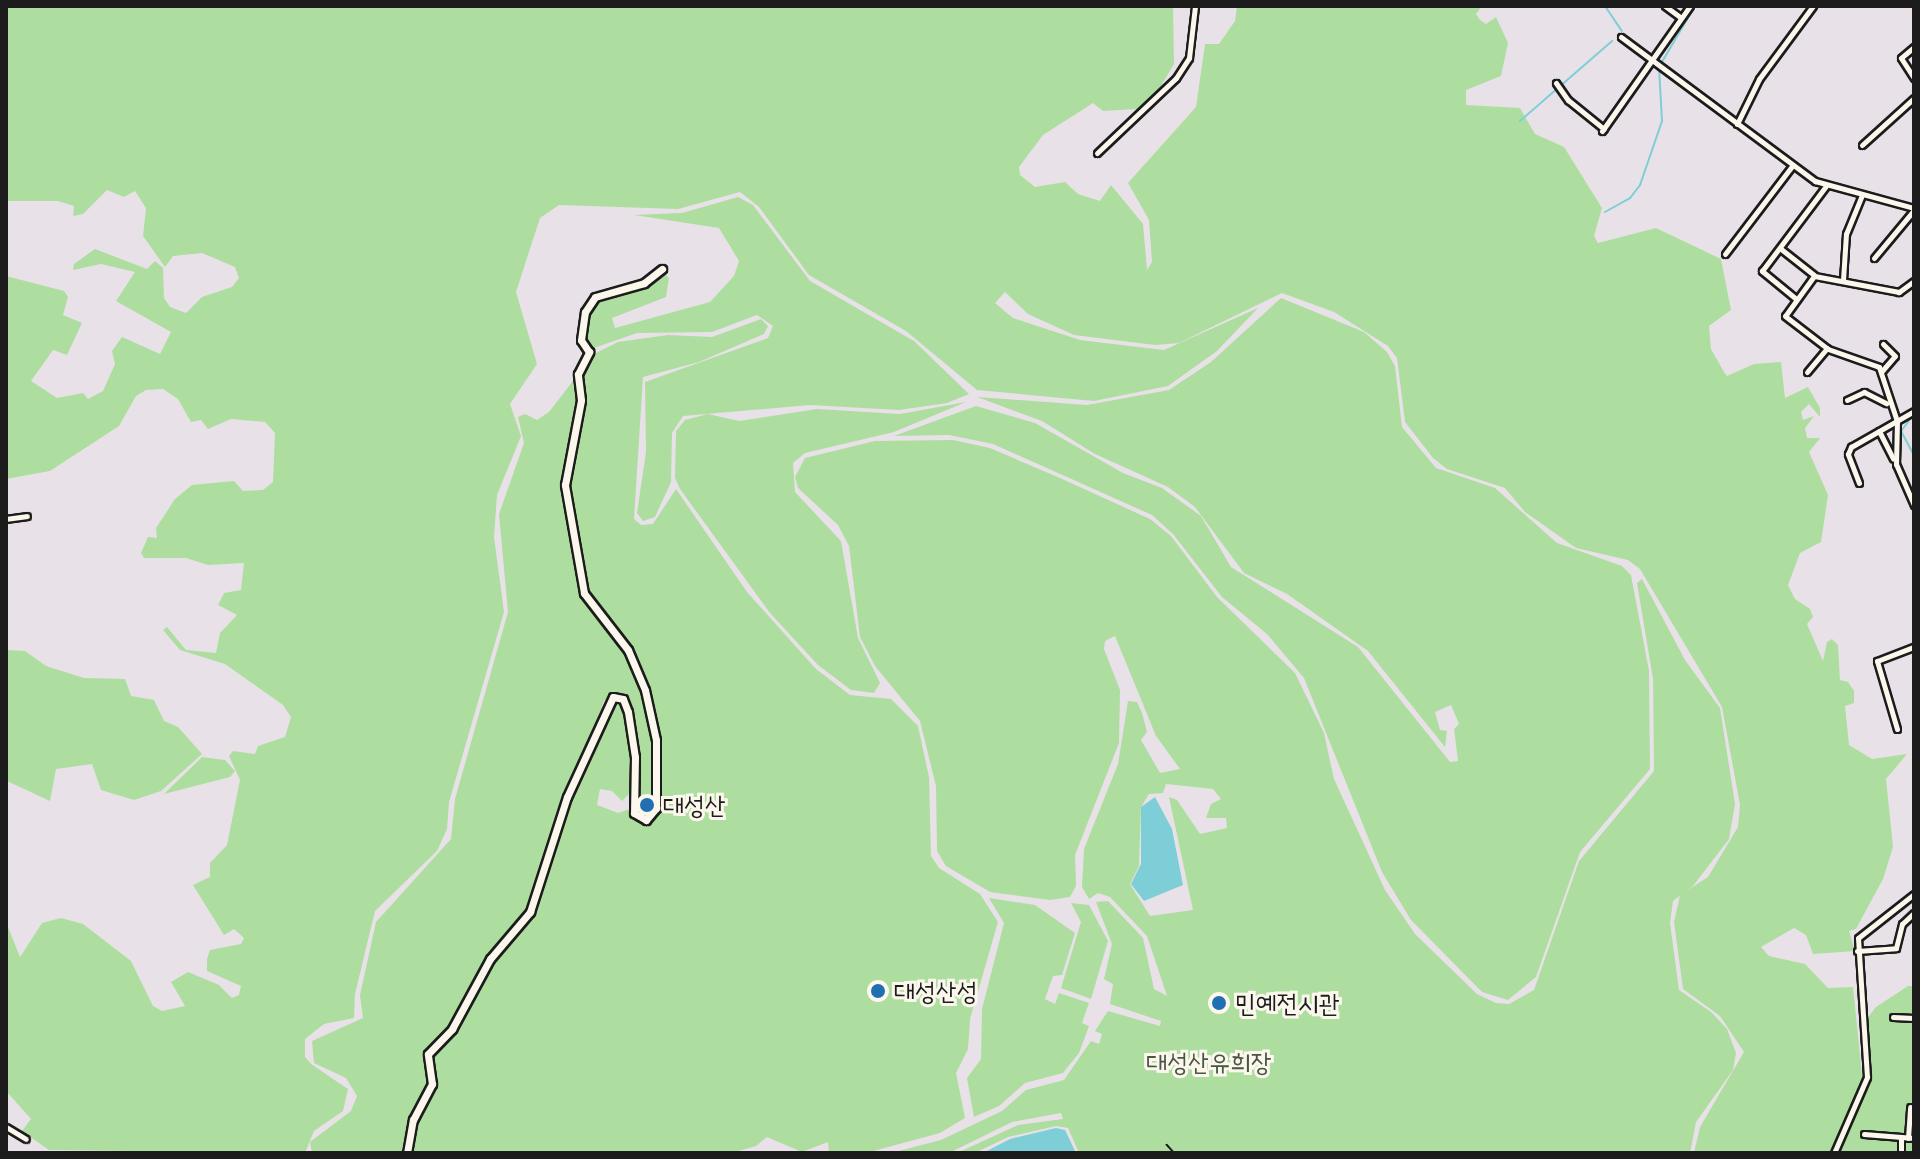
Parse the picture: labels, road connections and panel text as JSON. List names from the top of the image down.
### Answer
{
  "parks": ["대성산유희장"],
  "places": ["대성산", "대성산성", "민예전시관"]
}
